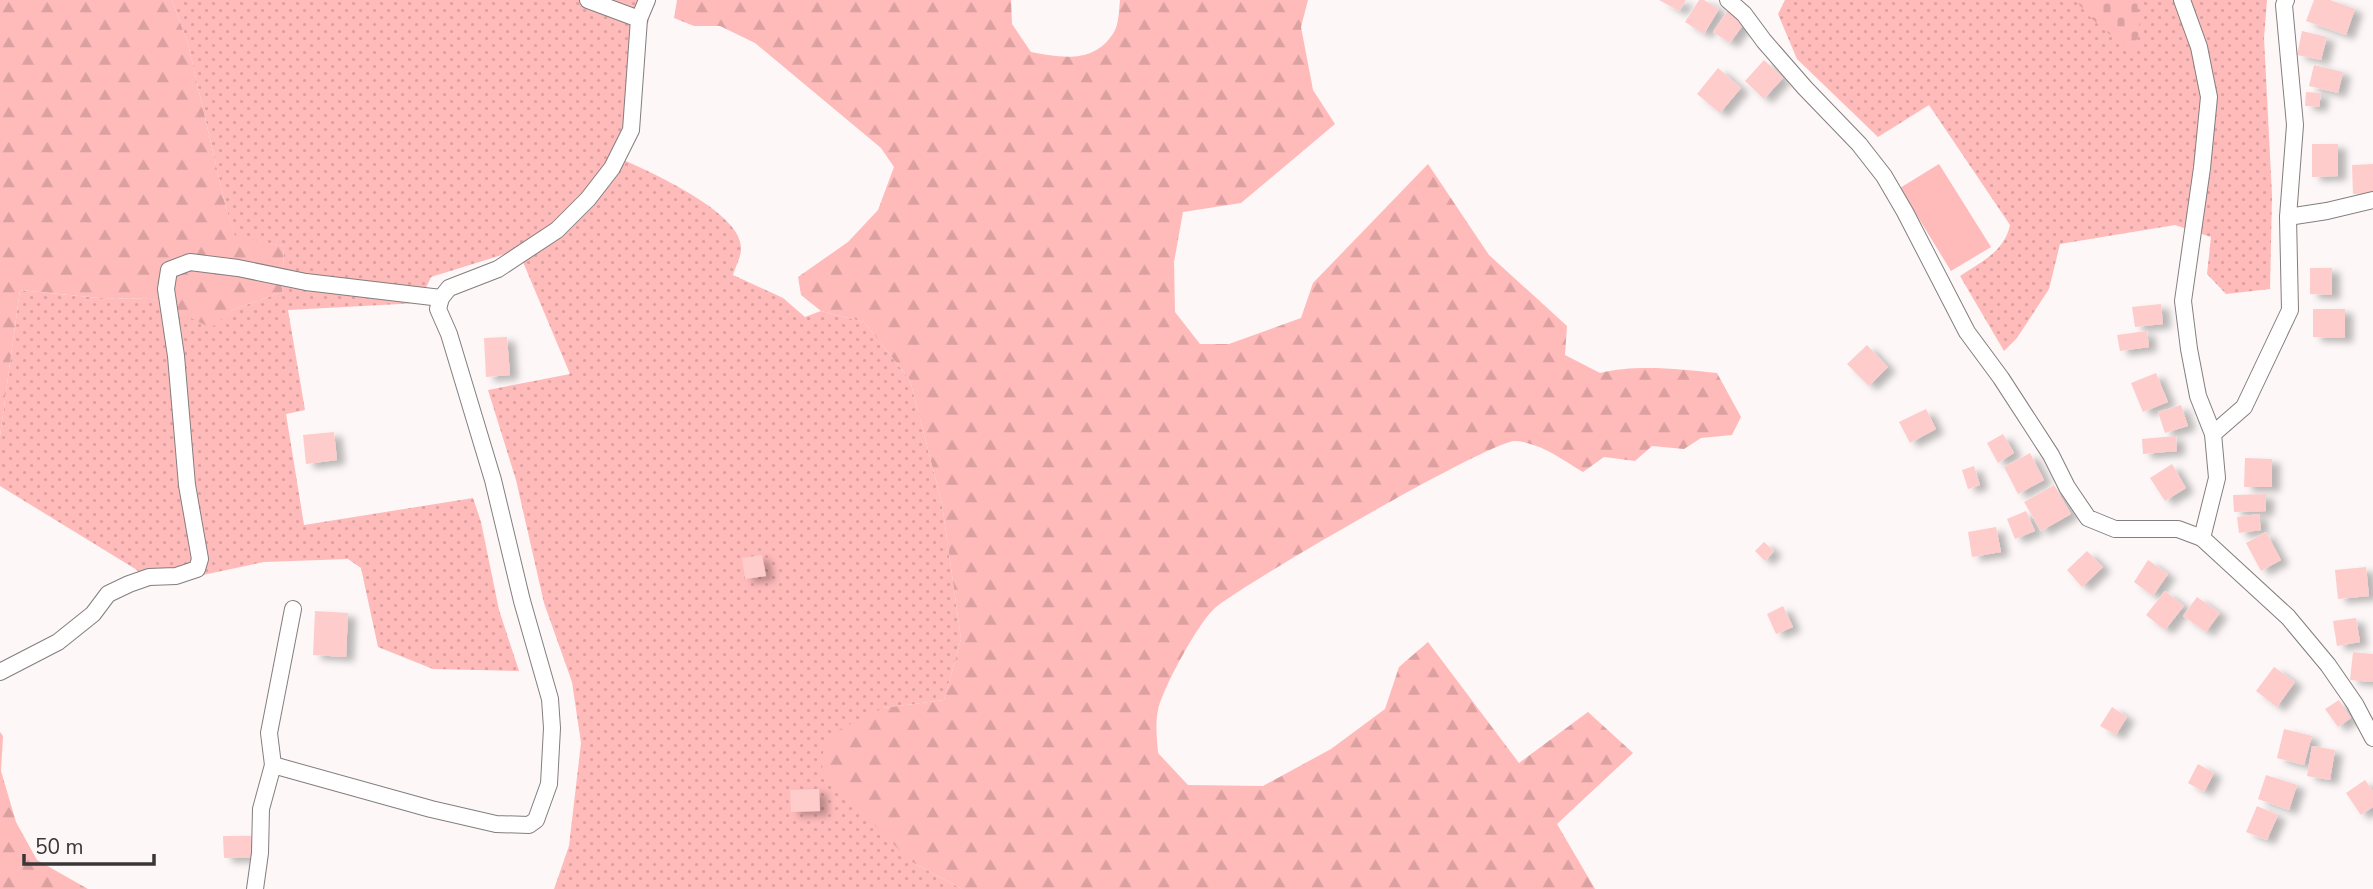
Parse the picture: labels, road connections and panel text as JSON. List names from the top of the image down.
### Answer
{
  "scale_bar": "50 m"
}
